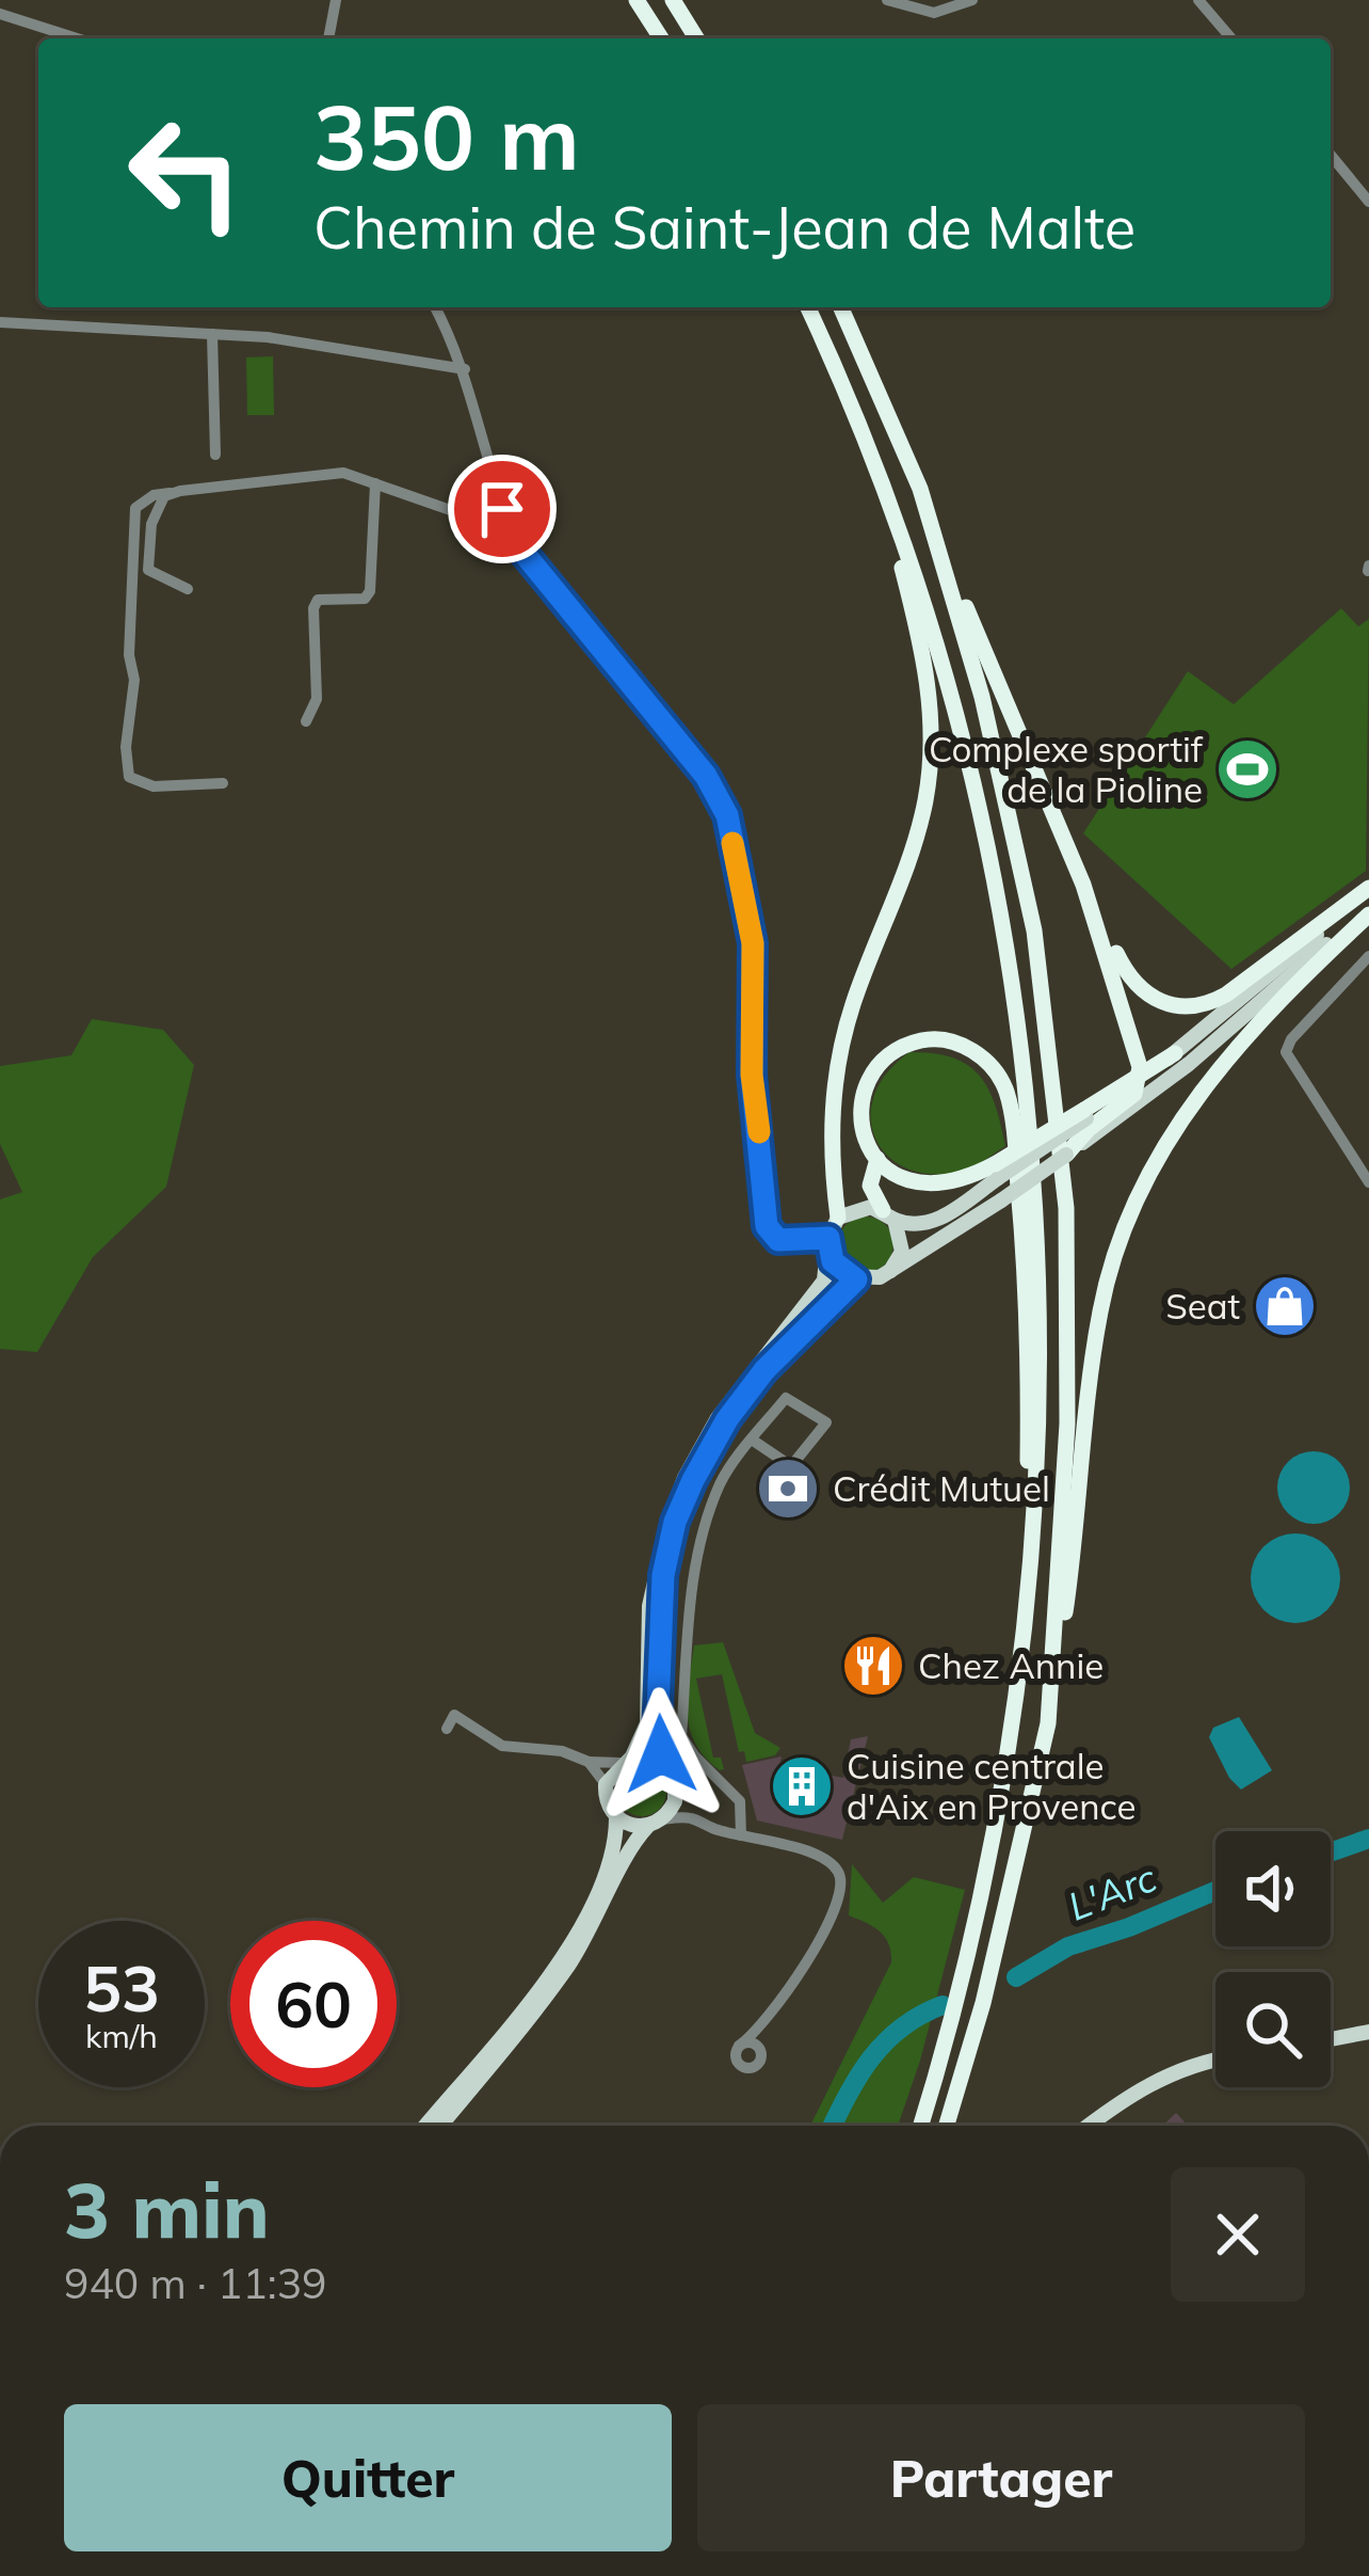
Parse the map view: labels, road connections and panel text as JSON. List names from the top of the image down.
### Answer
{
  "water": ["L'Arc"],
  "places": {
    "sports": ["Complexe sportif de la Pioline"],
    "shop": ["Seat"],
    "bank": ["Crédit Mutuel"],
    "restaurant": ["Chez Annie"],
    "building": ["Cuisine centrale d'Aix en Provence"]
  },
  "page": {
    "turn": ["350 m", "Chemin de Saint-Jean de Malte"],
    "speed": "53 km/h",
    "limit": "60",
    "heading": ["3 min", "940 m · 11:39"],
    "buttons": ["Quitter", "Partager"]
  }
}
